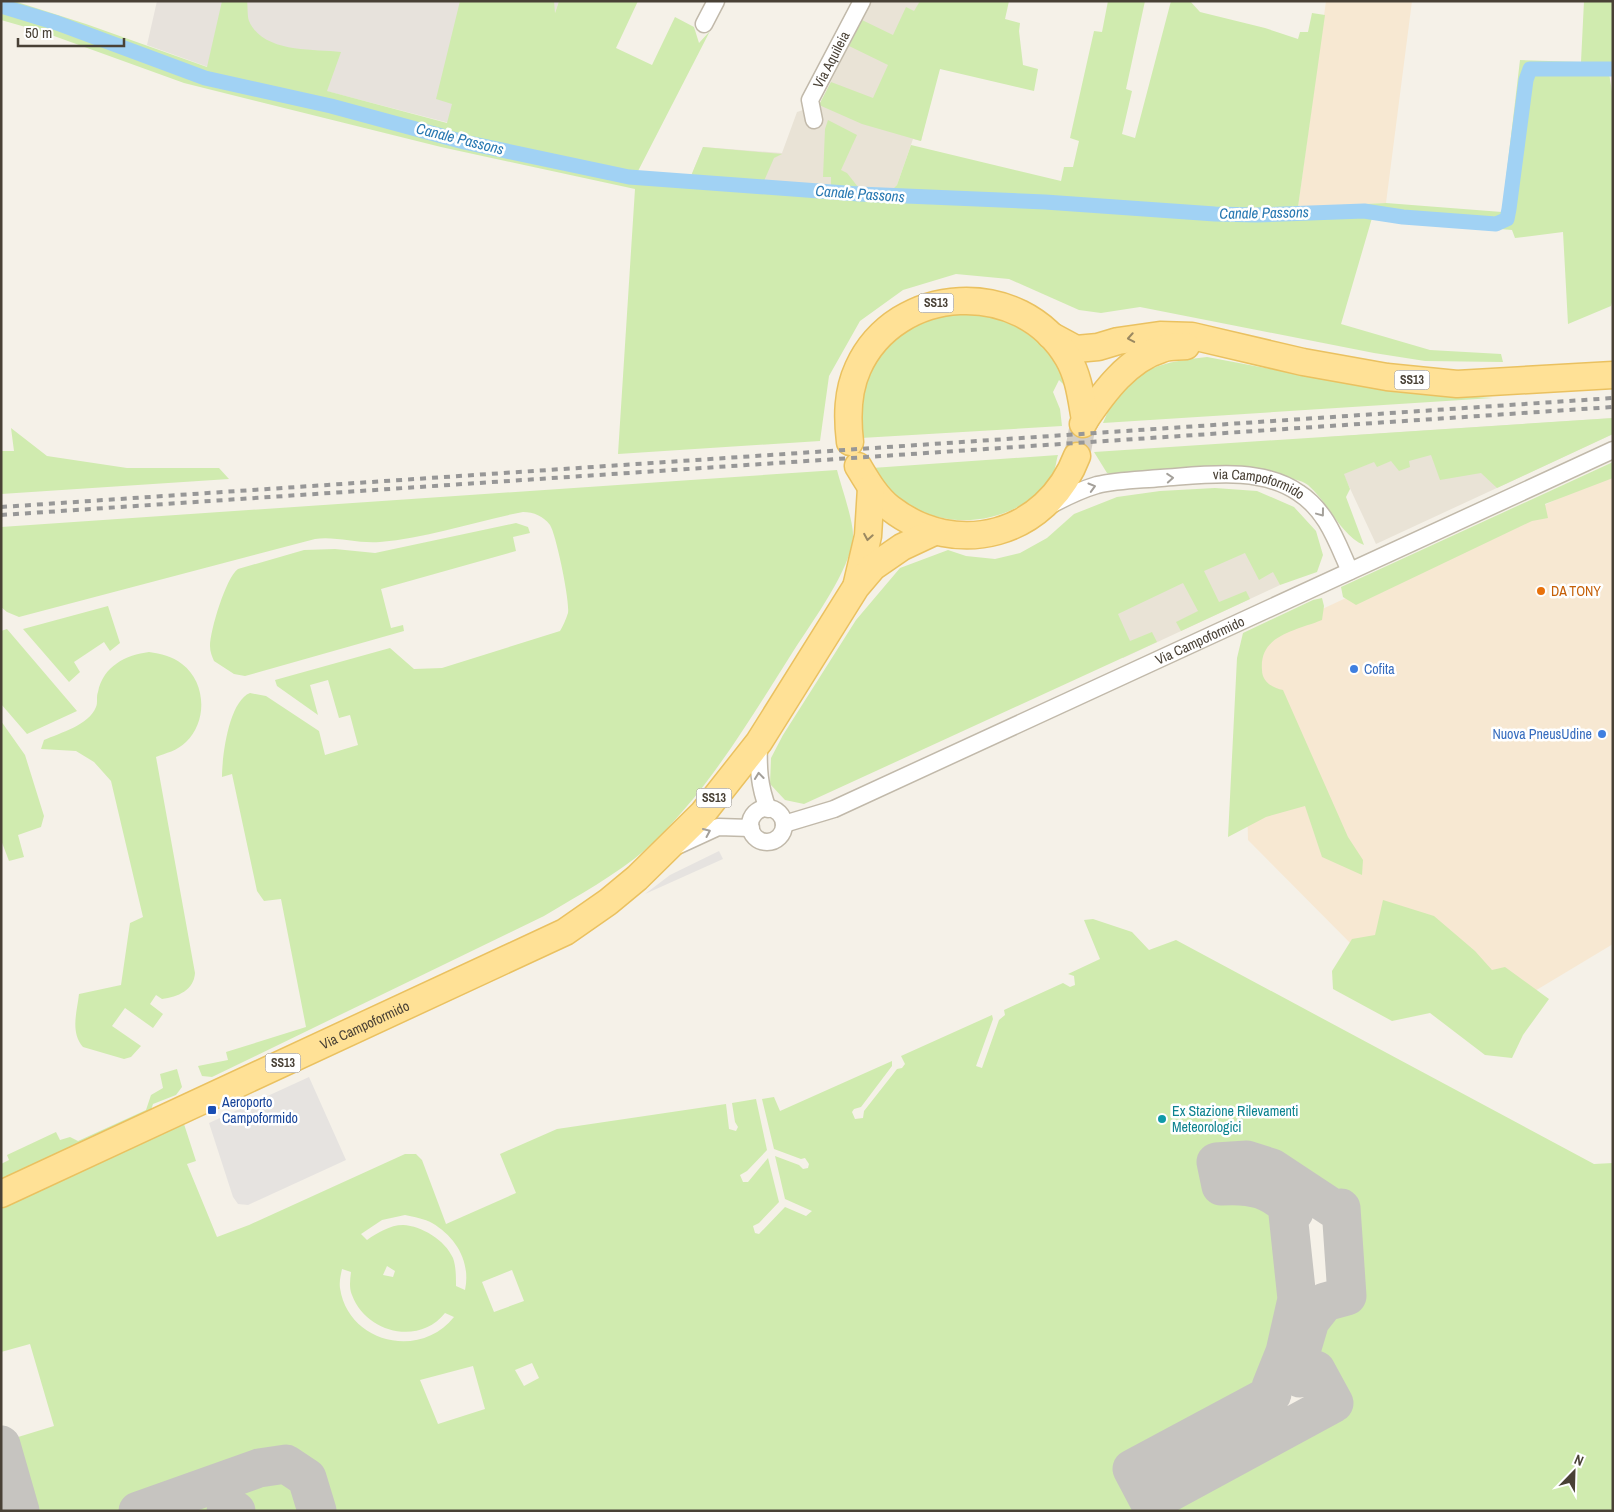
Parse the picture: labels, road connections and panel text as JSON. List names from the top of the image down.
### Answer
{
  "streets": {
    "main road": ["SS13", "Via Campoformido"],
    "street": ["Via Aquileia", "via Campoformido"]
  },
  "crossings": [
    ["SS13", "Via Campoformido"],
    ["via Campoformido", "Via Campoformido"]
  ],
  "one_way": ["via Campoformido"],
  "water": ["Canale Passons"],
  "places": {
    "other": [
      "DA TONY",
      "Cofita",
      "Nuova PneusUdine",
      "Ex Stazione Rilevamenti Meteorologici"
    ],
    "transit": ["Aeroporto Campoformido"]
  },
  "scale_bar": "50 m",
  "north": "top right"
}
